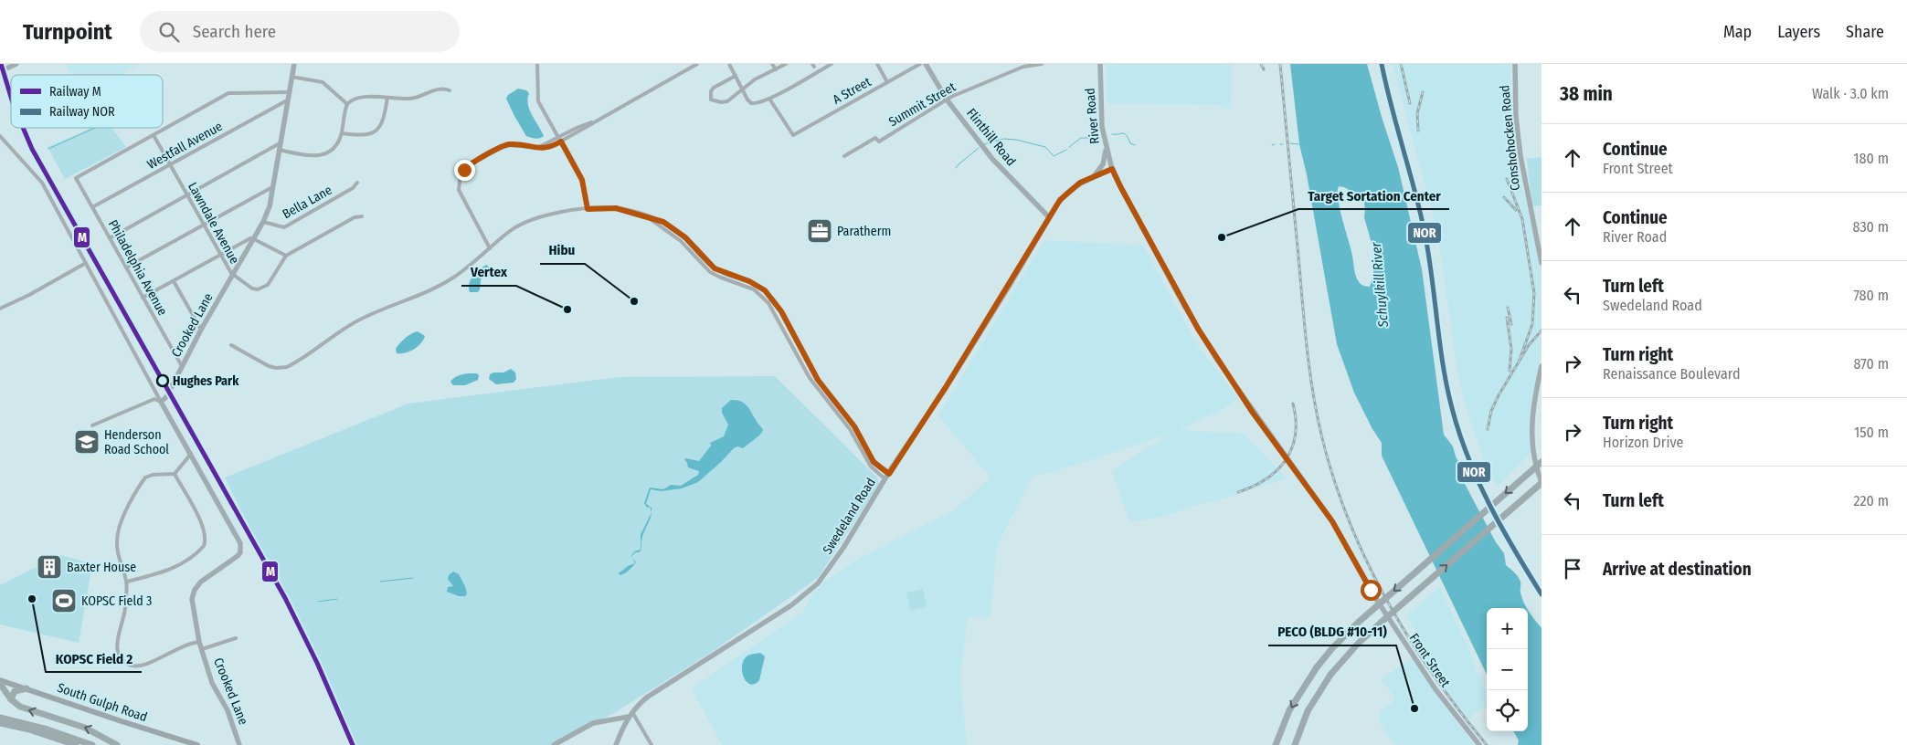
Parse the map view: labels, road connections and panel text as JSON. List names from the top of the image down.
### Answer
{
  "streets": {
    "main road": [
      "River Road",
      "Flinthill Road",
      "Conshohocken Road",
      "Crooked Lane",
      "Swedeland Road",
      "Front Street",
      "South Gulph Road"
    ],
    "street": [
      "A Street",
      "Summit Street",
      "Westfall Avenue",
      "Bella Lane",
      "Lawndale Avenue",
      "Philadelphia Avenue"
    ]
  },
  "crossings": [
    ["Summit Street", "Flinthill Road"],
    ["River Road", "Swedeland Road"],
    ["River Road", "Front Street"],
    ["Flinthill Road", "Swedeland Road"],
    ["Westfall Avenue", "Lawndale Avenue"],
    ["Westfall Avenue", "Philadelphia Avenue"],
    ["Westfall Avenue", "Crooked Lane"],
    ["Bella Lane", "Crooked Lane"],
    ["Lawndale Avenue", "Philadelphia Avenue"],
    ["Lawndale Avenue", "Crooked Lane"],
    ["Philadelphia Avenue", "Crooked Lane"]
  ],
  "water": ["Schuylkill River"],
  "places": {
    "office": ["Paratherm"],
    "other": [
      "Target Sortation Center",
      "Hibu",
      "Vertex",
      "Hughes Park",
      "KOPSC Field 2",
      "PECO (BLDG #10-11)"
    ],
    "school or university": ["Henderson Road School"],
    "building": ["Baxter House"],
    "sports": ["KOPSC Field 3"]
  },
  "lines": ["rail line M", "rail line NOR"],
  "legend": ["Railway M", "Railway NOR"],
  "page": {
    "header": "Turnpoint",
    "search": "Search here",
    "nav": ["Map", "Layers", "Share"],
    "heading": ["38 min", "Walk · 3.0 km"],
    "list": [
      ["Continue", "Front Street", "180 m"],
      ["Continue", "River Road", "830 m"],
      ["Turn left", "Swedeland Road", "780 m"],
      ["Turn right", "Renaissance Boulevard", "870 m"],
      ["Turn right", "Horizon Drive", "150 m"],
      ["Turn left", "220 m"],
      "Arrive at destination"
    ],
    "map_buttons": ["+", "−"]
  }
}
